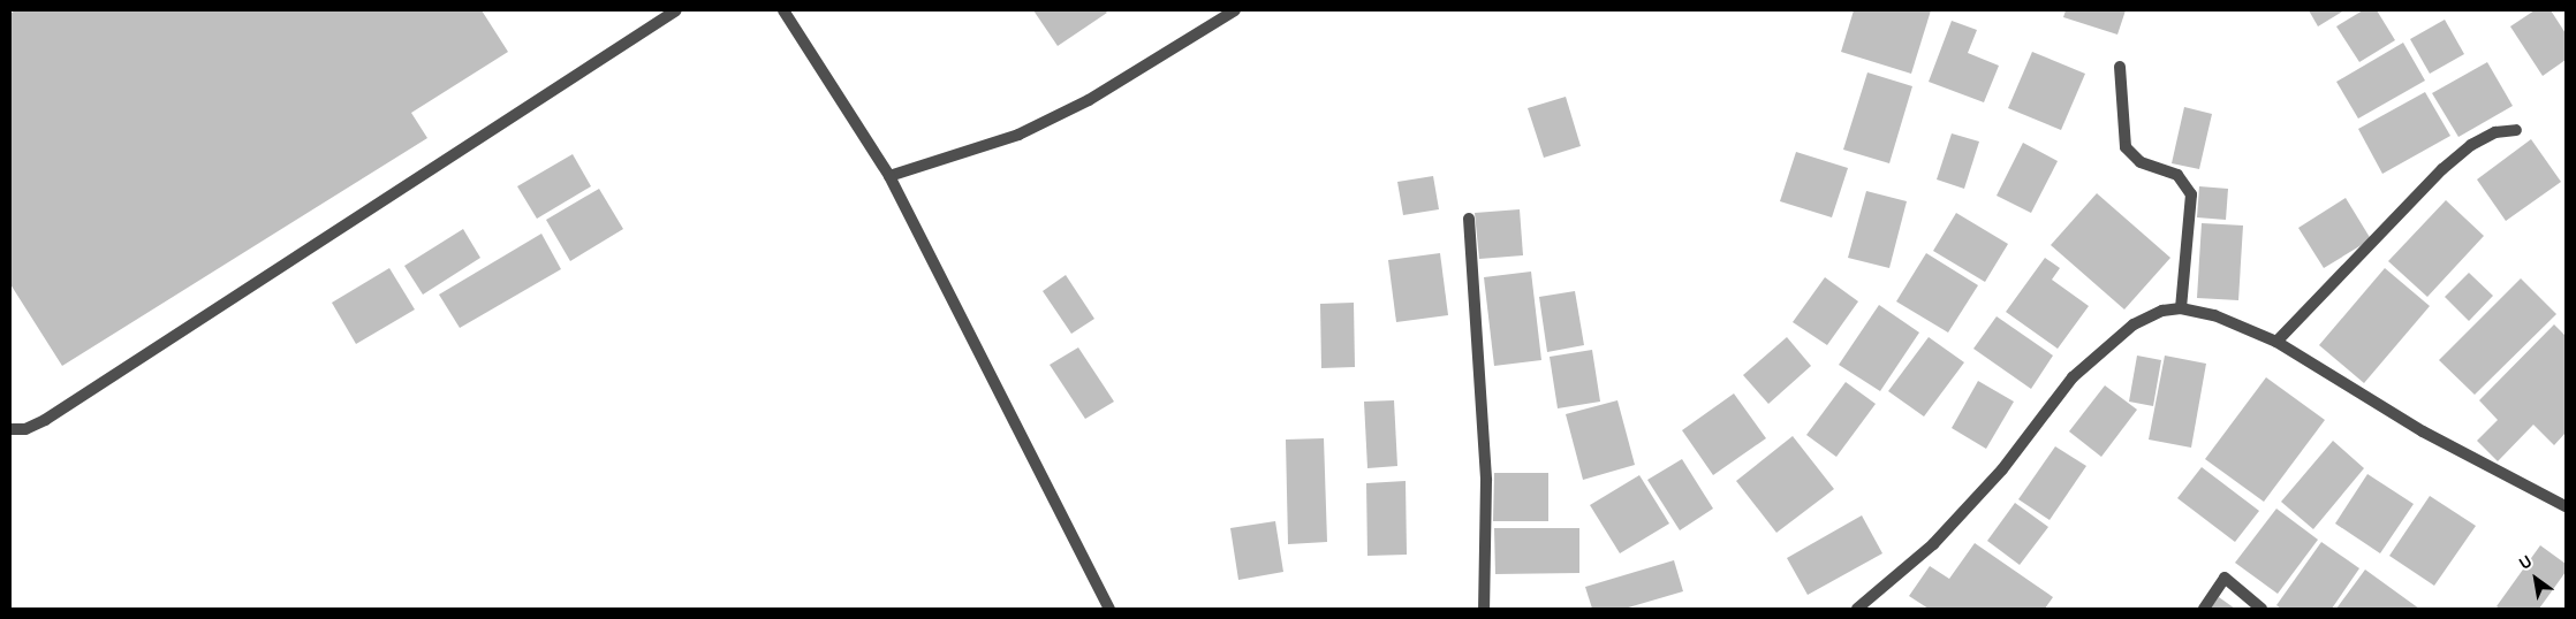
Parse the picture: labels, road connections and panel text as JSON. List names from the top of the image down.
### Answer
{
  "north": "top left"
}
